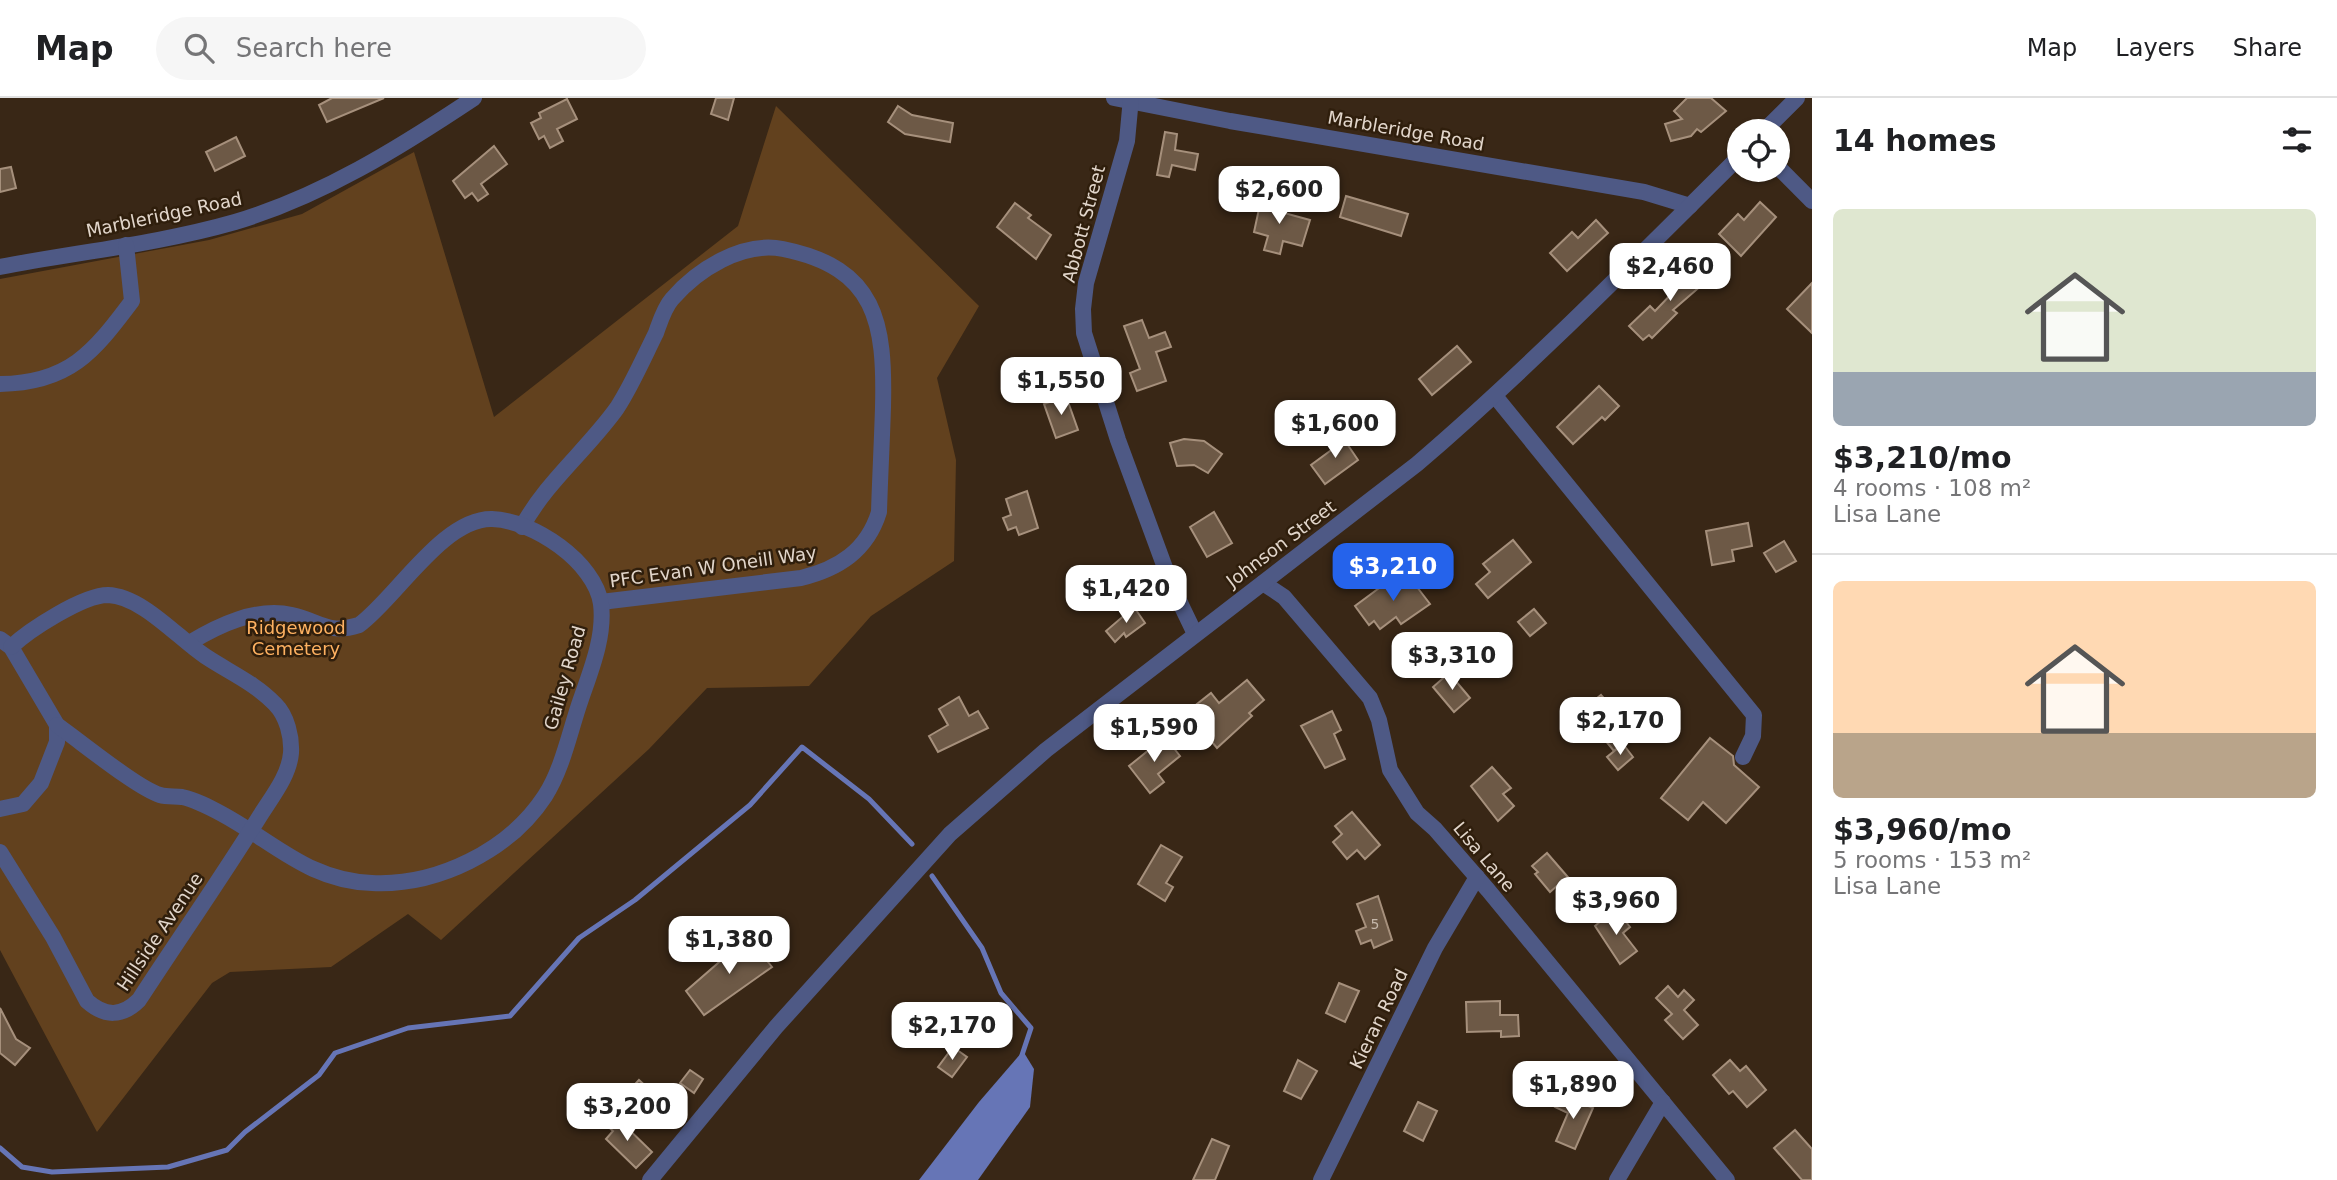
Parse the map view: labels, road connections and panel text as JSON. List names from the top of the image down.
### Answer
{
  "streets": {
    "street": [
      "Marbleridge Road",
      "Abbott Street",
      "Johnson Street",
      "PFC Evan W Oneill Way",
      "Gailey Road",
      "Lisa Lane",
      "Hillside Avenue",
      "Kieran Road"
    ]
  },
  "crossings": [
    ["Marbleridge Road", "Abbott Street"],
    ["Marbleridge Road", "Johnson Street"],
    ["Abbott Street", "Johnson Street"],
    ["Johnson Street", "Lisa Lane"],
    ["PFC Evan W Oneill Way", "Gailey Road"],
    ["Gailey Road", "Hillside Avenue"],
    ["Lisa Lane", "Kieran Road"]
  ],
  "parks": ["Ridgewood Cemetery"],
  "house_numbers": ["5"],
  "page": {
    "header": "Map",
    "search": "Search here",
    "nav": ["Map", "Layers", "Share"],
    "heading": "14 homes",
    "price": [
      "$2,600",
      "$2,460",
      "$1,550",
      "$1,600",
      "$3,210",
      "$1,420",
      "$3,310",
      "$2,170",
      "$1,590",
      "$3,960",
      "$1,380",
      "$2,170",
      "$1,890",
      "$3,200"
    ],
    "list": [
      {
        "name": "$3,210/mo",
        "note": "4 rooms · 108 m² · Lisa Lane"
      },
      {
        "name": "$3,960/mo",
        "note": "5 rooms · 153 m² · Lisa Lane"
      }
    ]
  }
}
